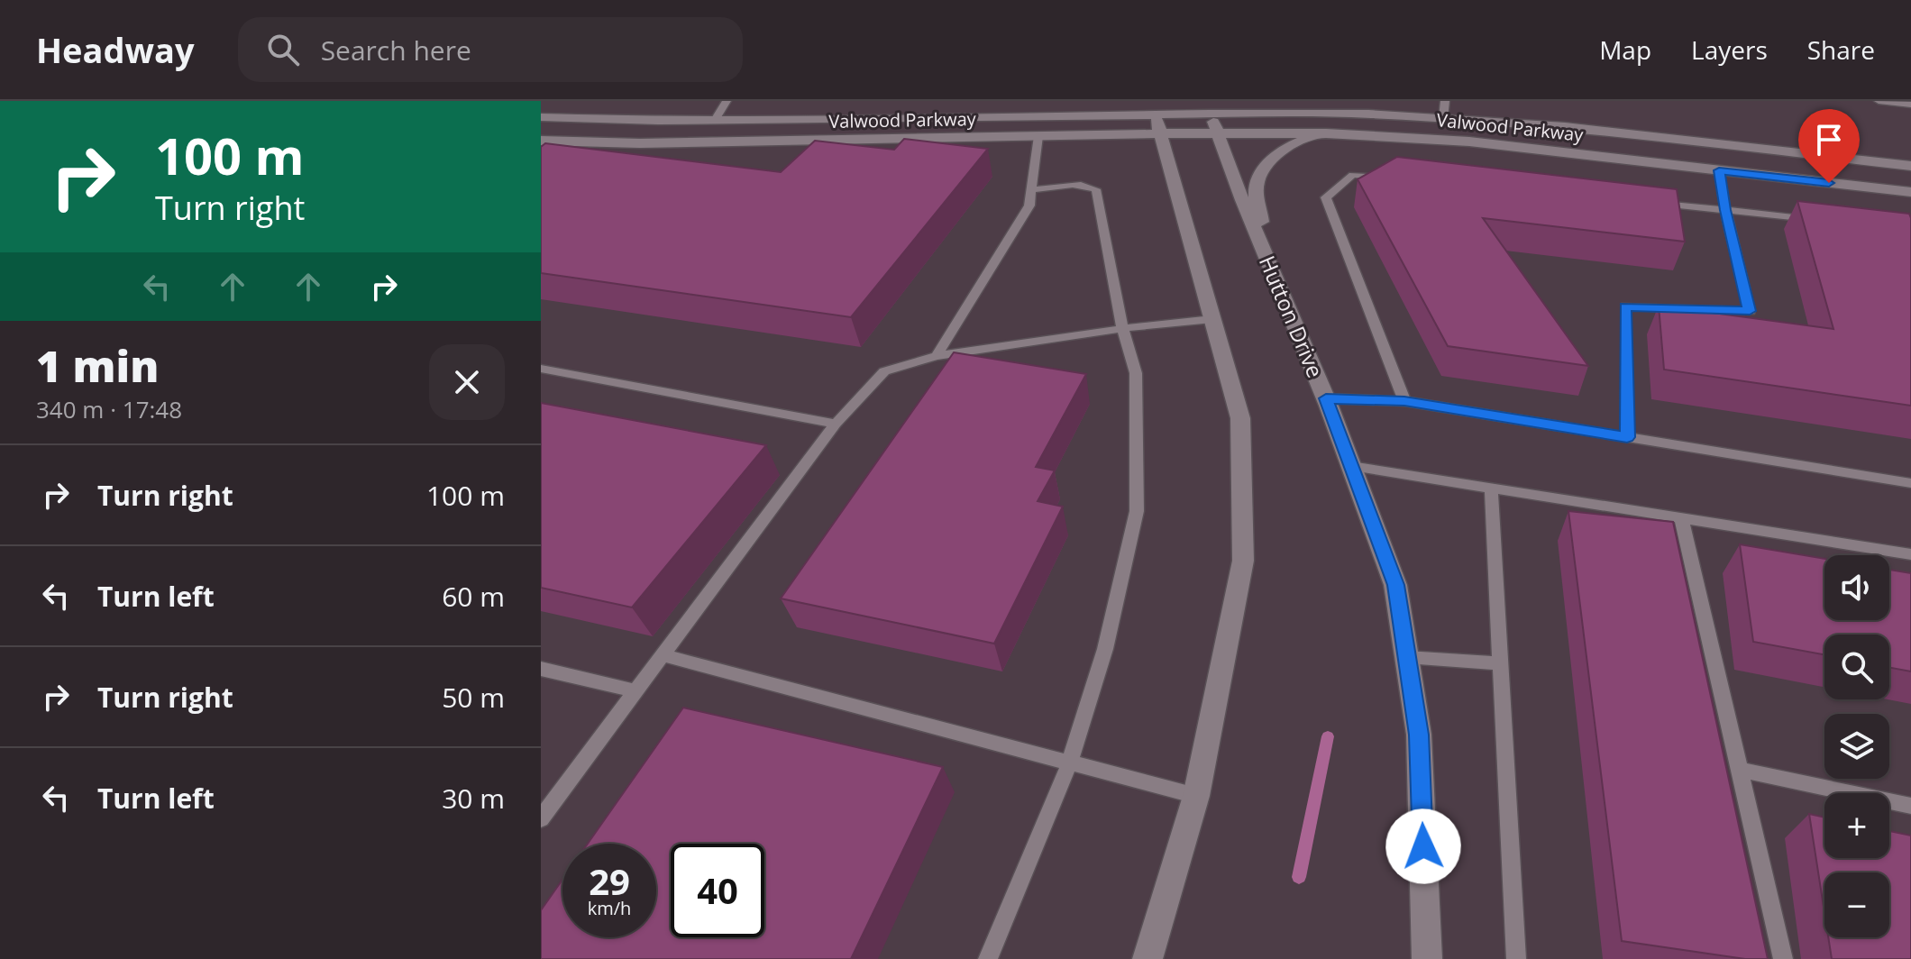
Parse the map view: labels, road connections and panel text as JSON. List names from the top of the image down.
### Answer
{
  "streets": {
    "main road": ["Valwood Parkway", "Hutton Drive"]
  },
  "crossings": [
    ["Valwood Parkway", "Hutton Drive"]
  ],
  "page": {
    "header": "Headway",
    "search": "Search here",
    "nav": ["Map", "Layers", "Share"],
    "turn": ["100 m", "Turn right"],
    "heading": ["1 min", "340 m · 17:48"],
    "list": [
      {
        "name": "Turn right",
        "value": "100 m"
      },
      {
        "name": "Turn left",
        "value": "60 m"
      },
      {
        "name": "Turn right",
        "value": "50 m"
      },
      {
        "name": "Turn left",
        "value": "30 m"
      }
    ],
    "map_buttons": ["+", "−"],
    "speed": "29 km/h",
    "limit": "40"
  }
}
